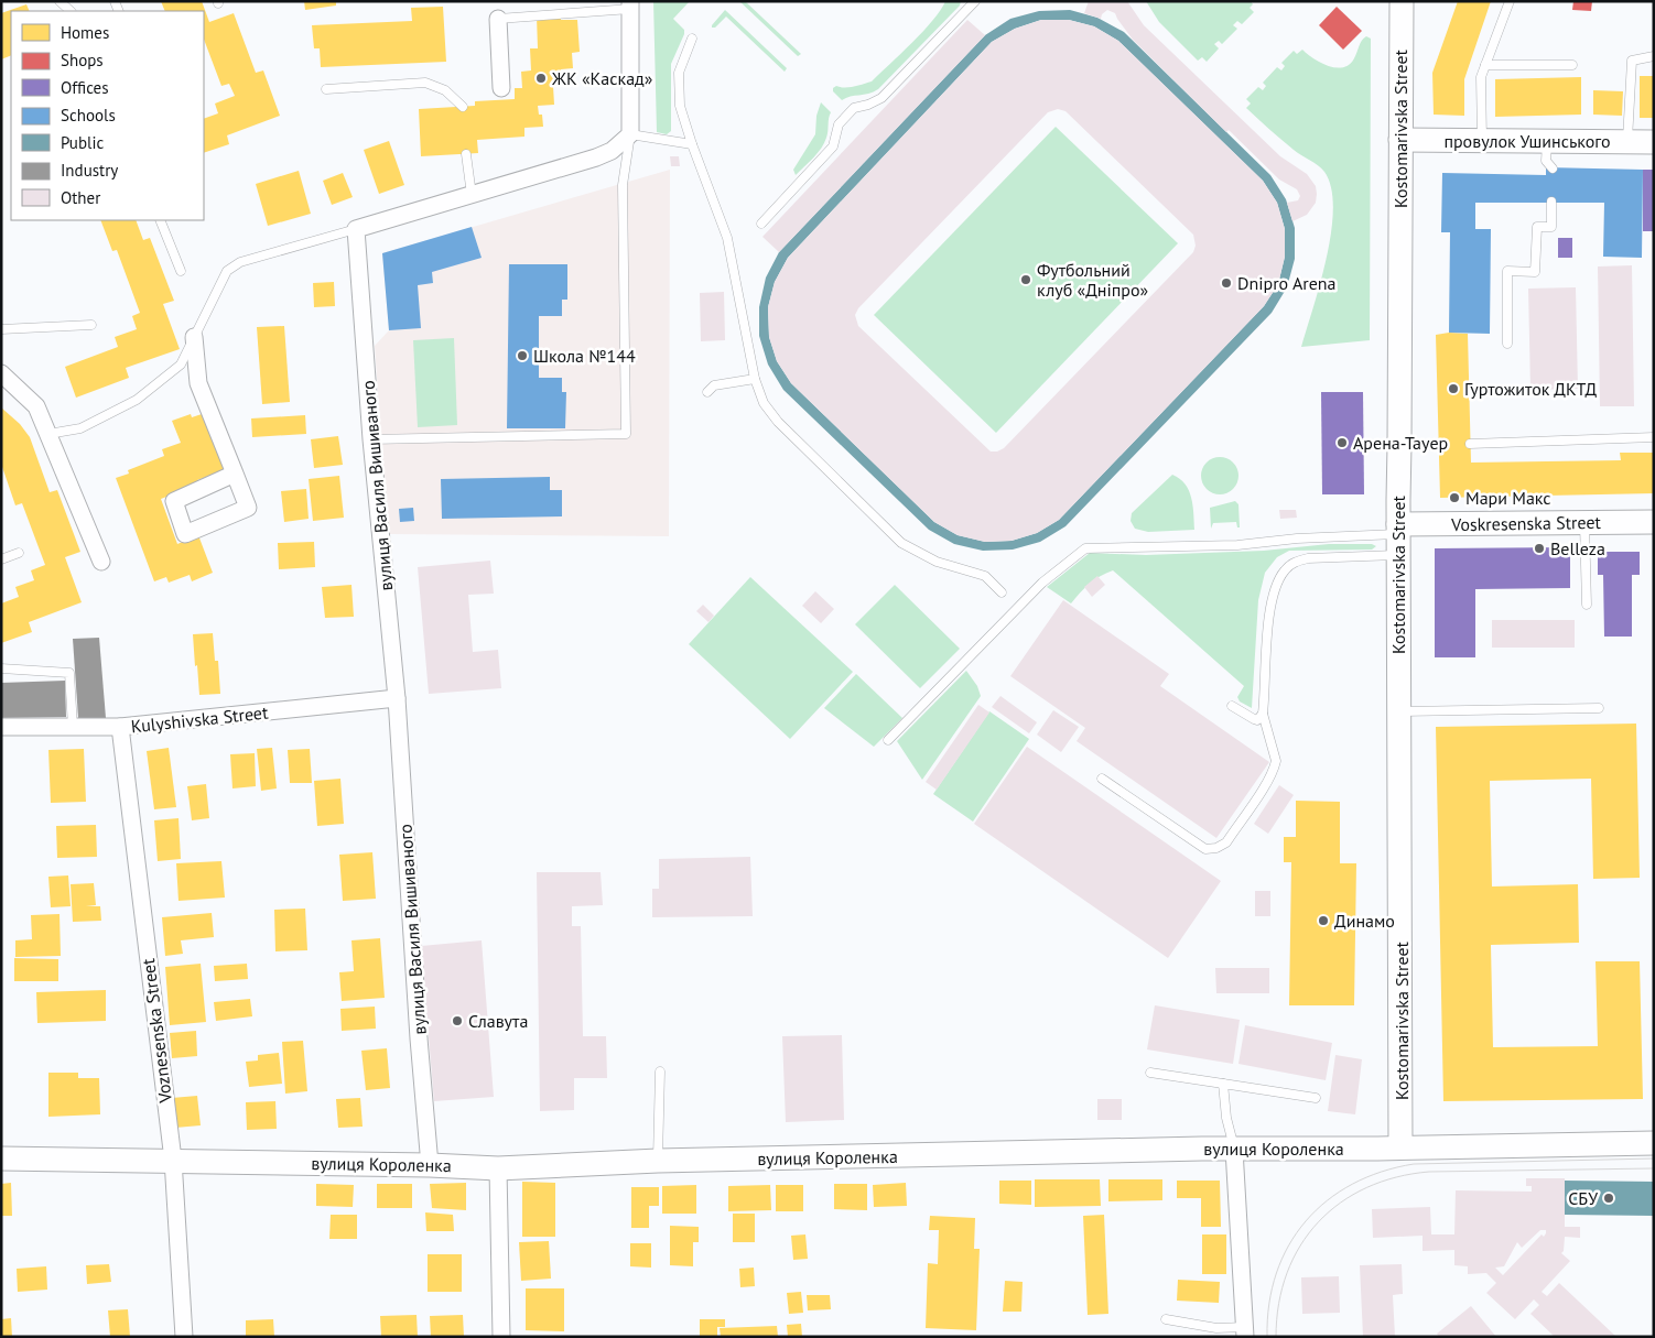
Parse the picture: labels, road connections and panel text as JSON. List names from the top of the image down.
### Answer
{
  "streets": {
    "street": [
      "Kostomarivska Street",
      "провулок Ушинського",
      "вулиця Василя Вишиваного",
      "Voskresenska Street",
      "Kulyshivska Street",
      "Voznesenska Street",
      "вулиця Короленка"
    ]
  },
  "crossings": [
    ["Kostomarivska Street", "провулок Ушинського"],
    ["Kostomarivska Street", "Voskresenska Street"],
    ["Kostomarivska Street", "вулиця Короленка"],
    ["вулиця Василя Вишиваного", "Kulyshivska Street"],
    ["вулиця Василя Вишиваного", "вулиця Короленка"],
    ["Kulyshivska Street", "Voznesenska Street"],
    ["Voznesenska Street", "вулиця Короленка"]
  ],
  "places": [
    "ЖК «Каскад»",
    "Футбольний клуб «Дніпро»",
    "Dnipro Arena",
    "Школа №144",
    "Гуртожиток ДКТД",
    "Арена-Тауер",
    "Мари Макс",
    "Belleza",
    "Динамо",
    "Славута",
    "СБУ"
  ],
  "legend": [
    "Homes",
    "Shops",
    "Offices",
    "Schools",
    "Public",
    "Industry",
    "Other"
  ]
}
